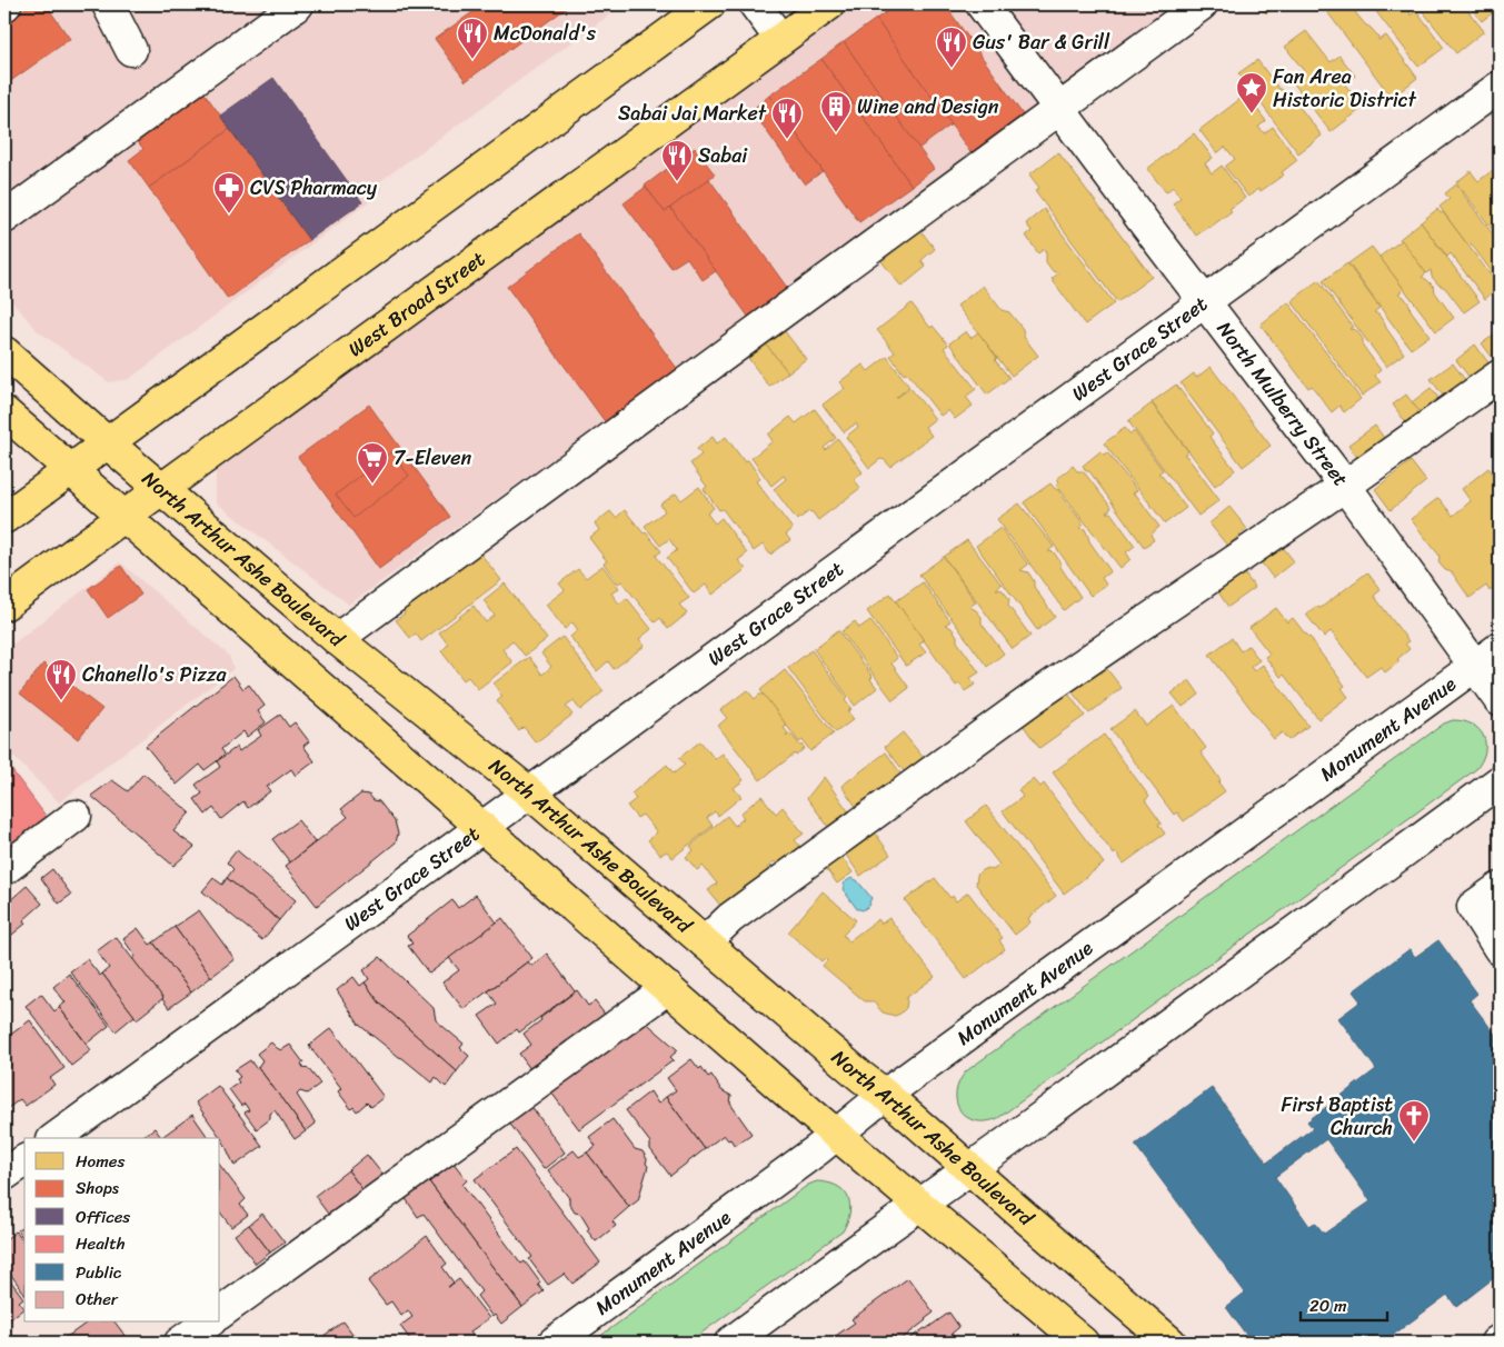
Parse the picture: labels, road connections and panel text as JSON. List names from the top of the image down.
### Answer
{
  "streets": {
    "main road": ["West Broad Street", "North Arthur Ashe Boulevard"],
    "street": ["West Grace Street", "North Mulberry Street", "Monument Avenue"]
  },
  "crossings": [
    ["West Broad Street", "North Arthur Ashe Boulevard"],
    ["West Grace Street", "North Mulberry Street"],
    ["West Grace Street", "North Arthur Ashe Boulevard"],
    ["North Mulberry Street", "Monument Avenue"],
    ["North Arthur Ashe Boulevard", "Monument Avenue"]
  ],
  "places": {
    "restaurant": [
      "McDonald's",
      "Gus' Bar & Grill",
      "Sabai Jai Market",
      "Sabai",
      "Chanello's Pizza"
    ],
    "place": ["Fan Area Historic District"],
    "building": ["Wine and Design"],
    "pharmacy": ["CVS Pharmacy"],
    "supermarket": ["7-Eleven"],
    "church": ["First Baptist Church"]
  },
  "legend": [
    "Homes",
    "Shops",
    "Offices",
    "Health",
    "Public",
    "Other"
  ],
  "scale_bar": "20 m"
}
